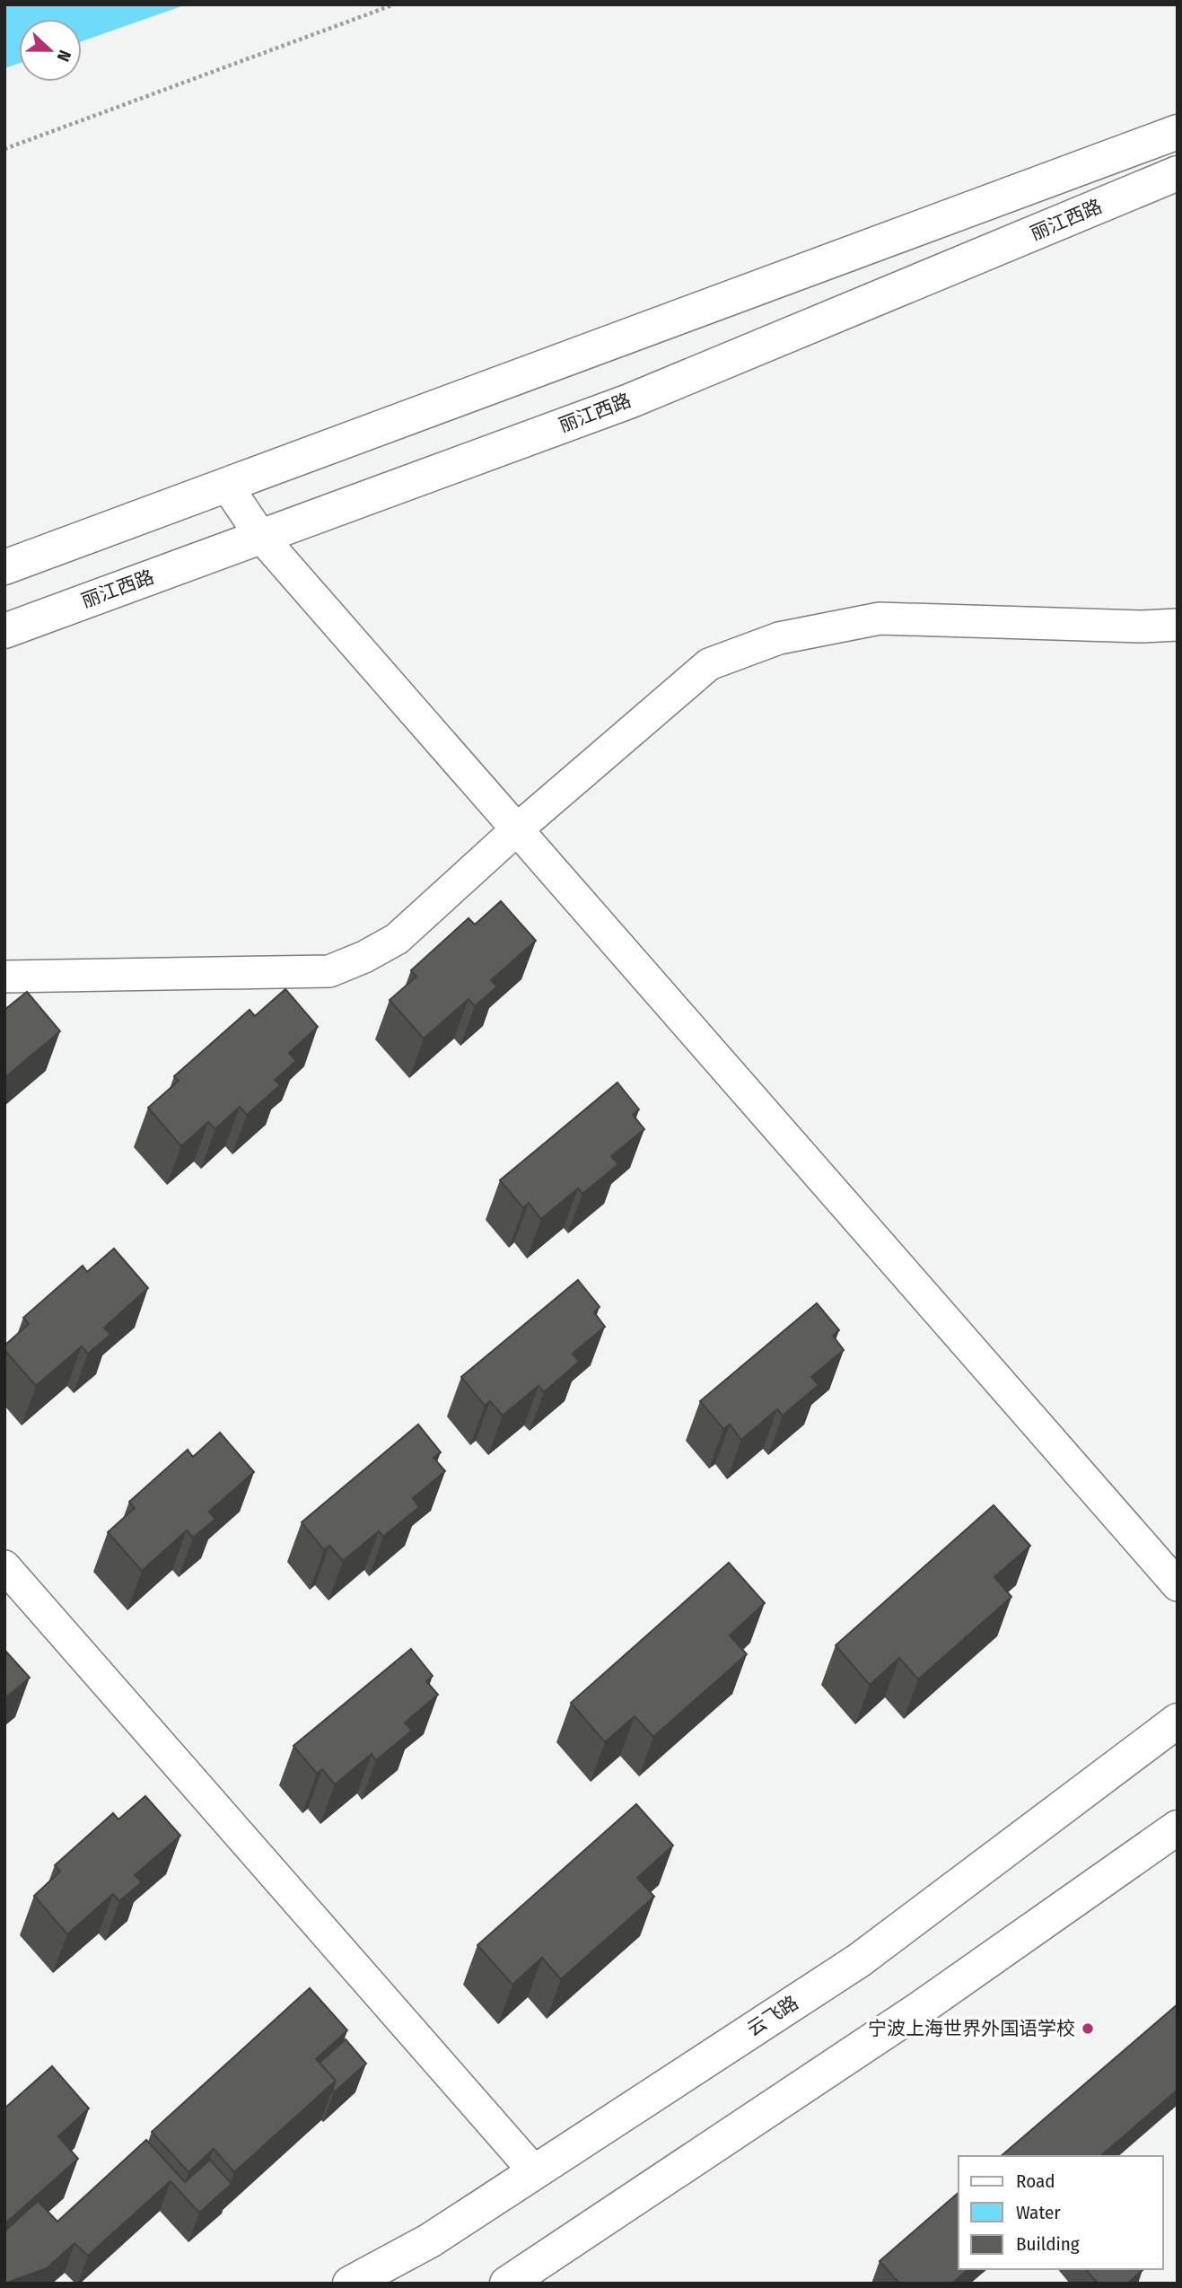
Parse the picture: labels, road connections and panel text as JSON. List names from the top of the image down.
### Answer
{
  "streets": {
    "main road": ["丽江西路", "云飞路"]
  },
  "places": ["宁波上海世界外国语学校"],
  "legend": ["Road", "Water", "Building"],
  "north": "right"
}
